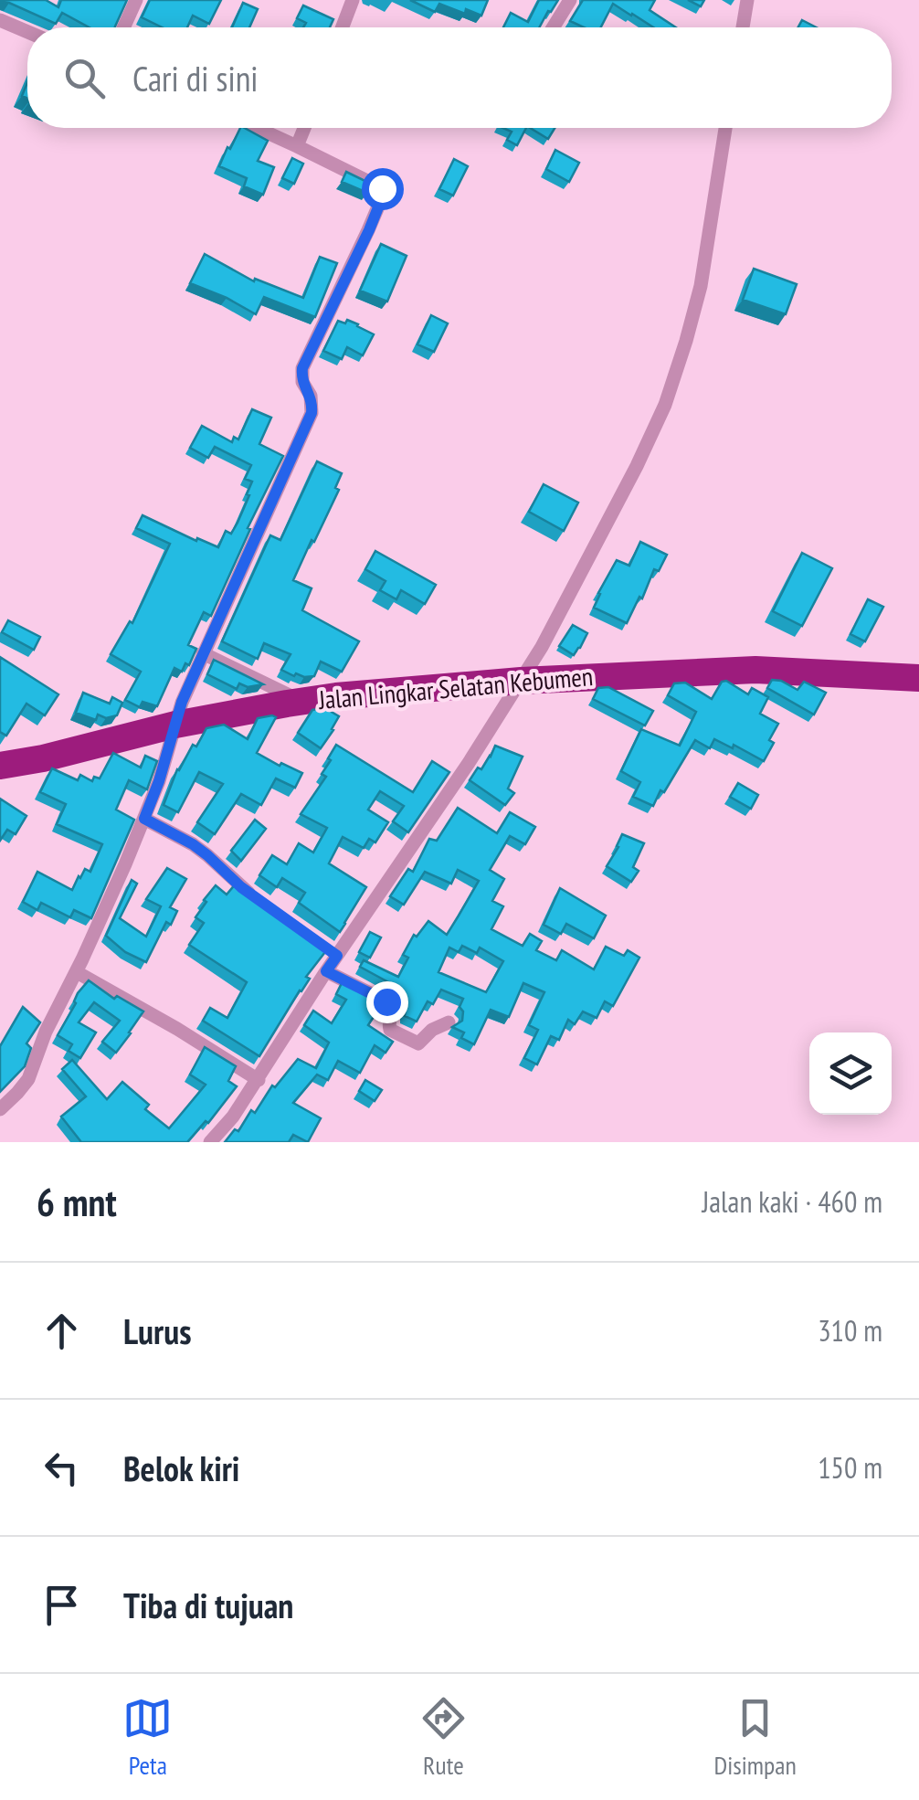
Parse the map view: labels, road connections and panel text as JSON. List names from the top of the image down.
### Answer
{
  "streets": {
    "highway": ["Jalan Lingkar Selatan Kebumen"]
  },
  "page": {
    "search": "Cari di sini",
    "heading": ["6 mnt", "Jalan kaki · 460 m"],
    "list": [
      ["Lurus", "310 m"],
      ["Belok kiri", "150 m"],
      "Tiba di tujuan"
    ],
    "nav": ["Peta", "Rute", "Disimpan"]
  }
}
